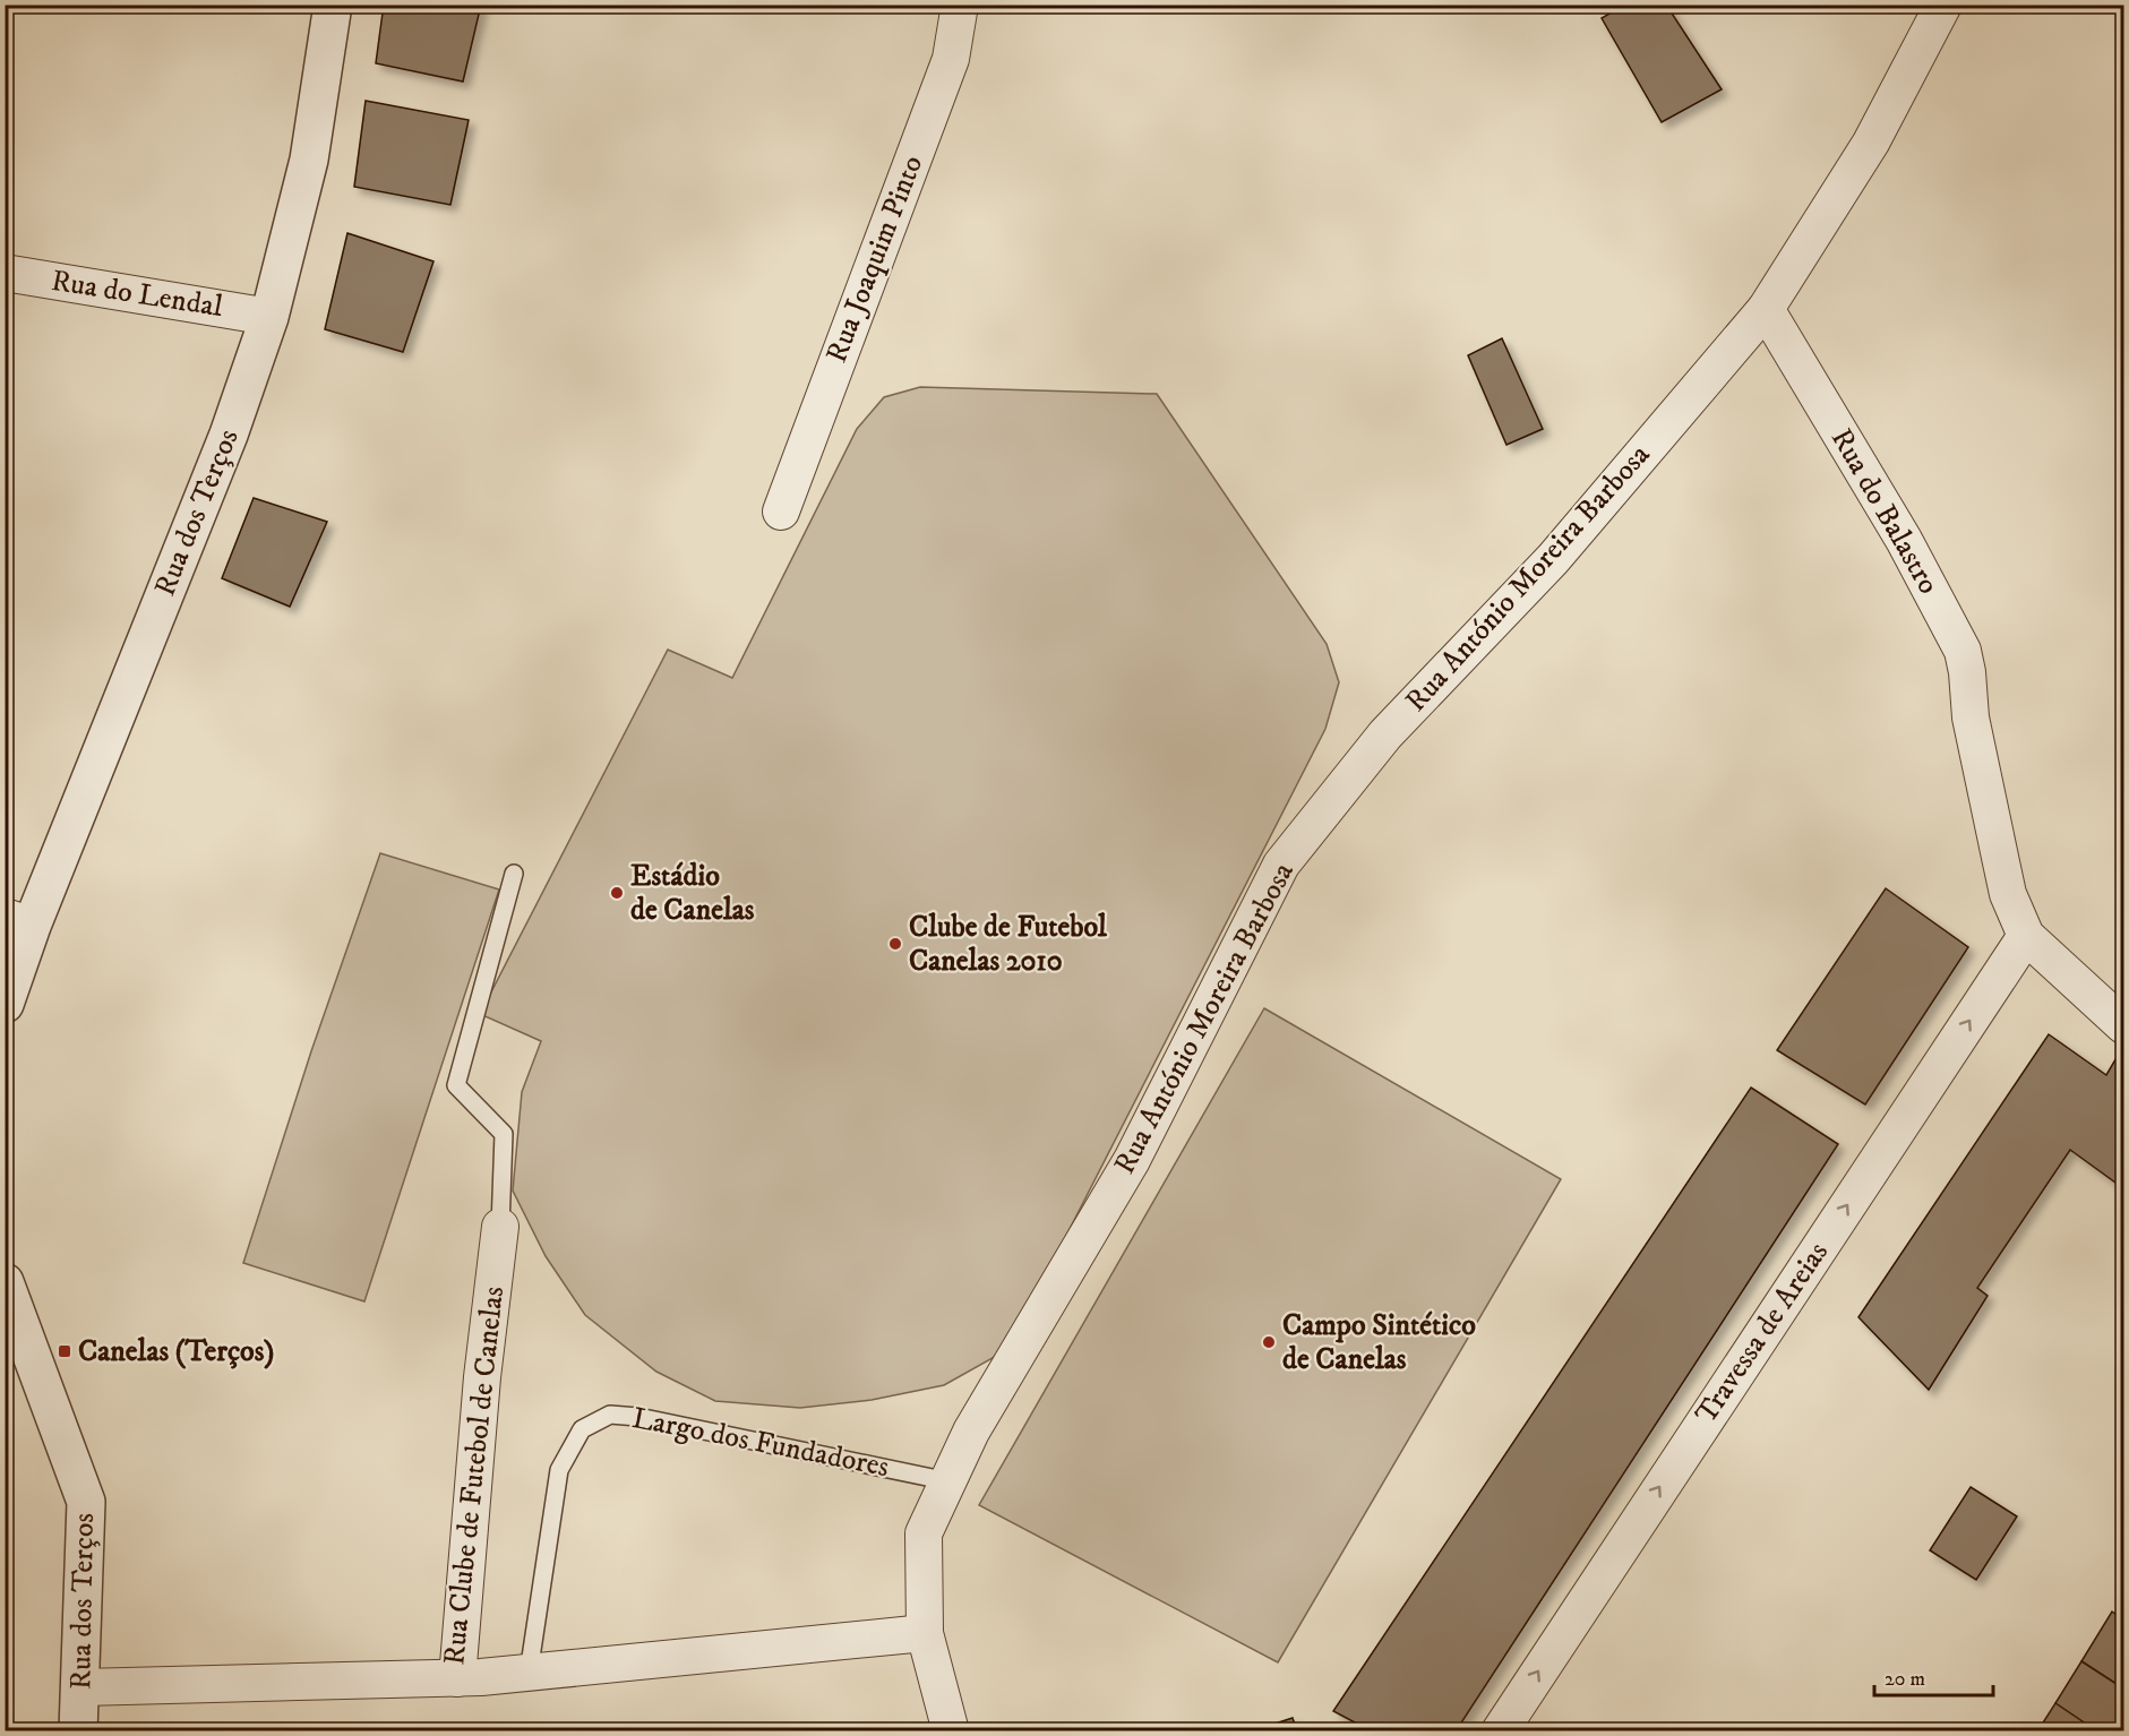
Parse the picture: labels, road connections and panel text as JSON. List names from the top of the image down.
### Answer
{
  "streets": {
    "street": [
      "Rua Joaquim Pinto",
      "Rua do Lendal",
      "Rua do Balastro",
      "Rua dos Terços",
      "Rua António Moreira Barbosa",
      "Travessa de Areias",
      "Rua Clube de Futebol de Canelas"
    ],
    "lane": ["Largo dos Fundadores"]
  },
  "crossings": [
    ["Rua do Lendal", "Rua dos Terços"],
    ["Rua do Balastro", "Rua António Moreira Barbosa"],
    ["Rua do Balastro", "Travessa de Areias"],
    ["Rua dos Terços", "Rua Clube de Futebol de Canelas"],
    ["Rua António Moreira Barbosa", "Largo dos Fundadores"]
  ],
  "one_way": ["Travessa de Areias"],
  "places": {
    "other": ["Estádio de Canelas", "Clube de Futebol Canelas 2010", "Campo Sintético de Canelas"],
    "transit": ["Canelas (Terços)"]
  },
  "scale_bar": "20 m"
}
